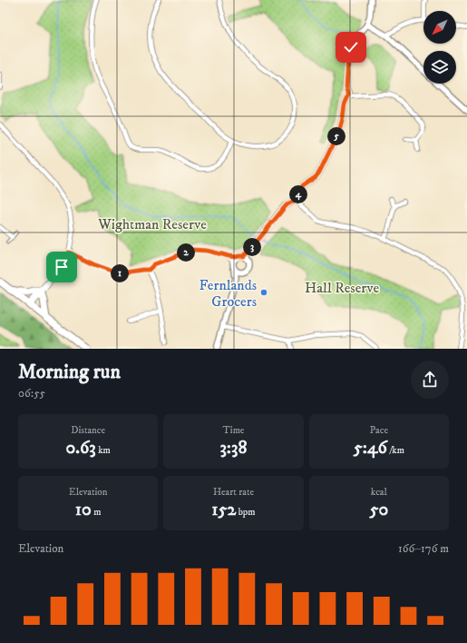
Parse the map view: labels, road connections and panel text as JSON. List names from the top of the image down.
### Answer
{
  "parks": ["Wightman Reserve", "Hall Reserve"],
  "places": ["Fernlands Grocers"],
  "north": "bottom left",
  "page": {
    "pins": [
      "5",
      "4",
      "3",
      "2",
      "1"
    ],
    "heading": ["Morning run", "06:55"],
    "stats": [
      ["Distance", "0.63 km"],
      ["Time", "3:38"],
      ["Pace", "5:46 /km"],
      ["Elevation", "10 m"],
      ["Heart rate", "152 bpm"],
      ["kcal", "50"]
    ],
    "chart": ["Elevation", "166–176 m"]
  }
}
